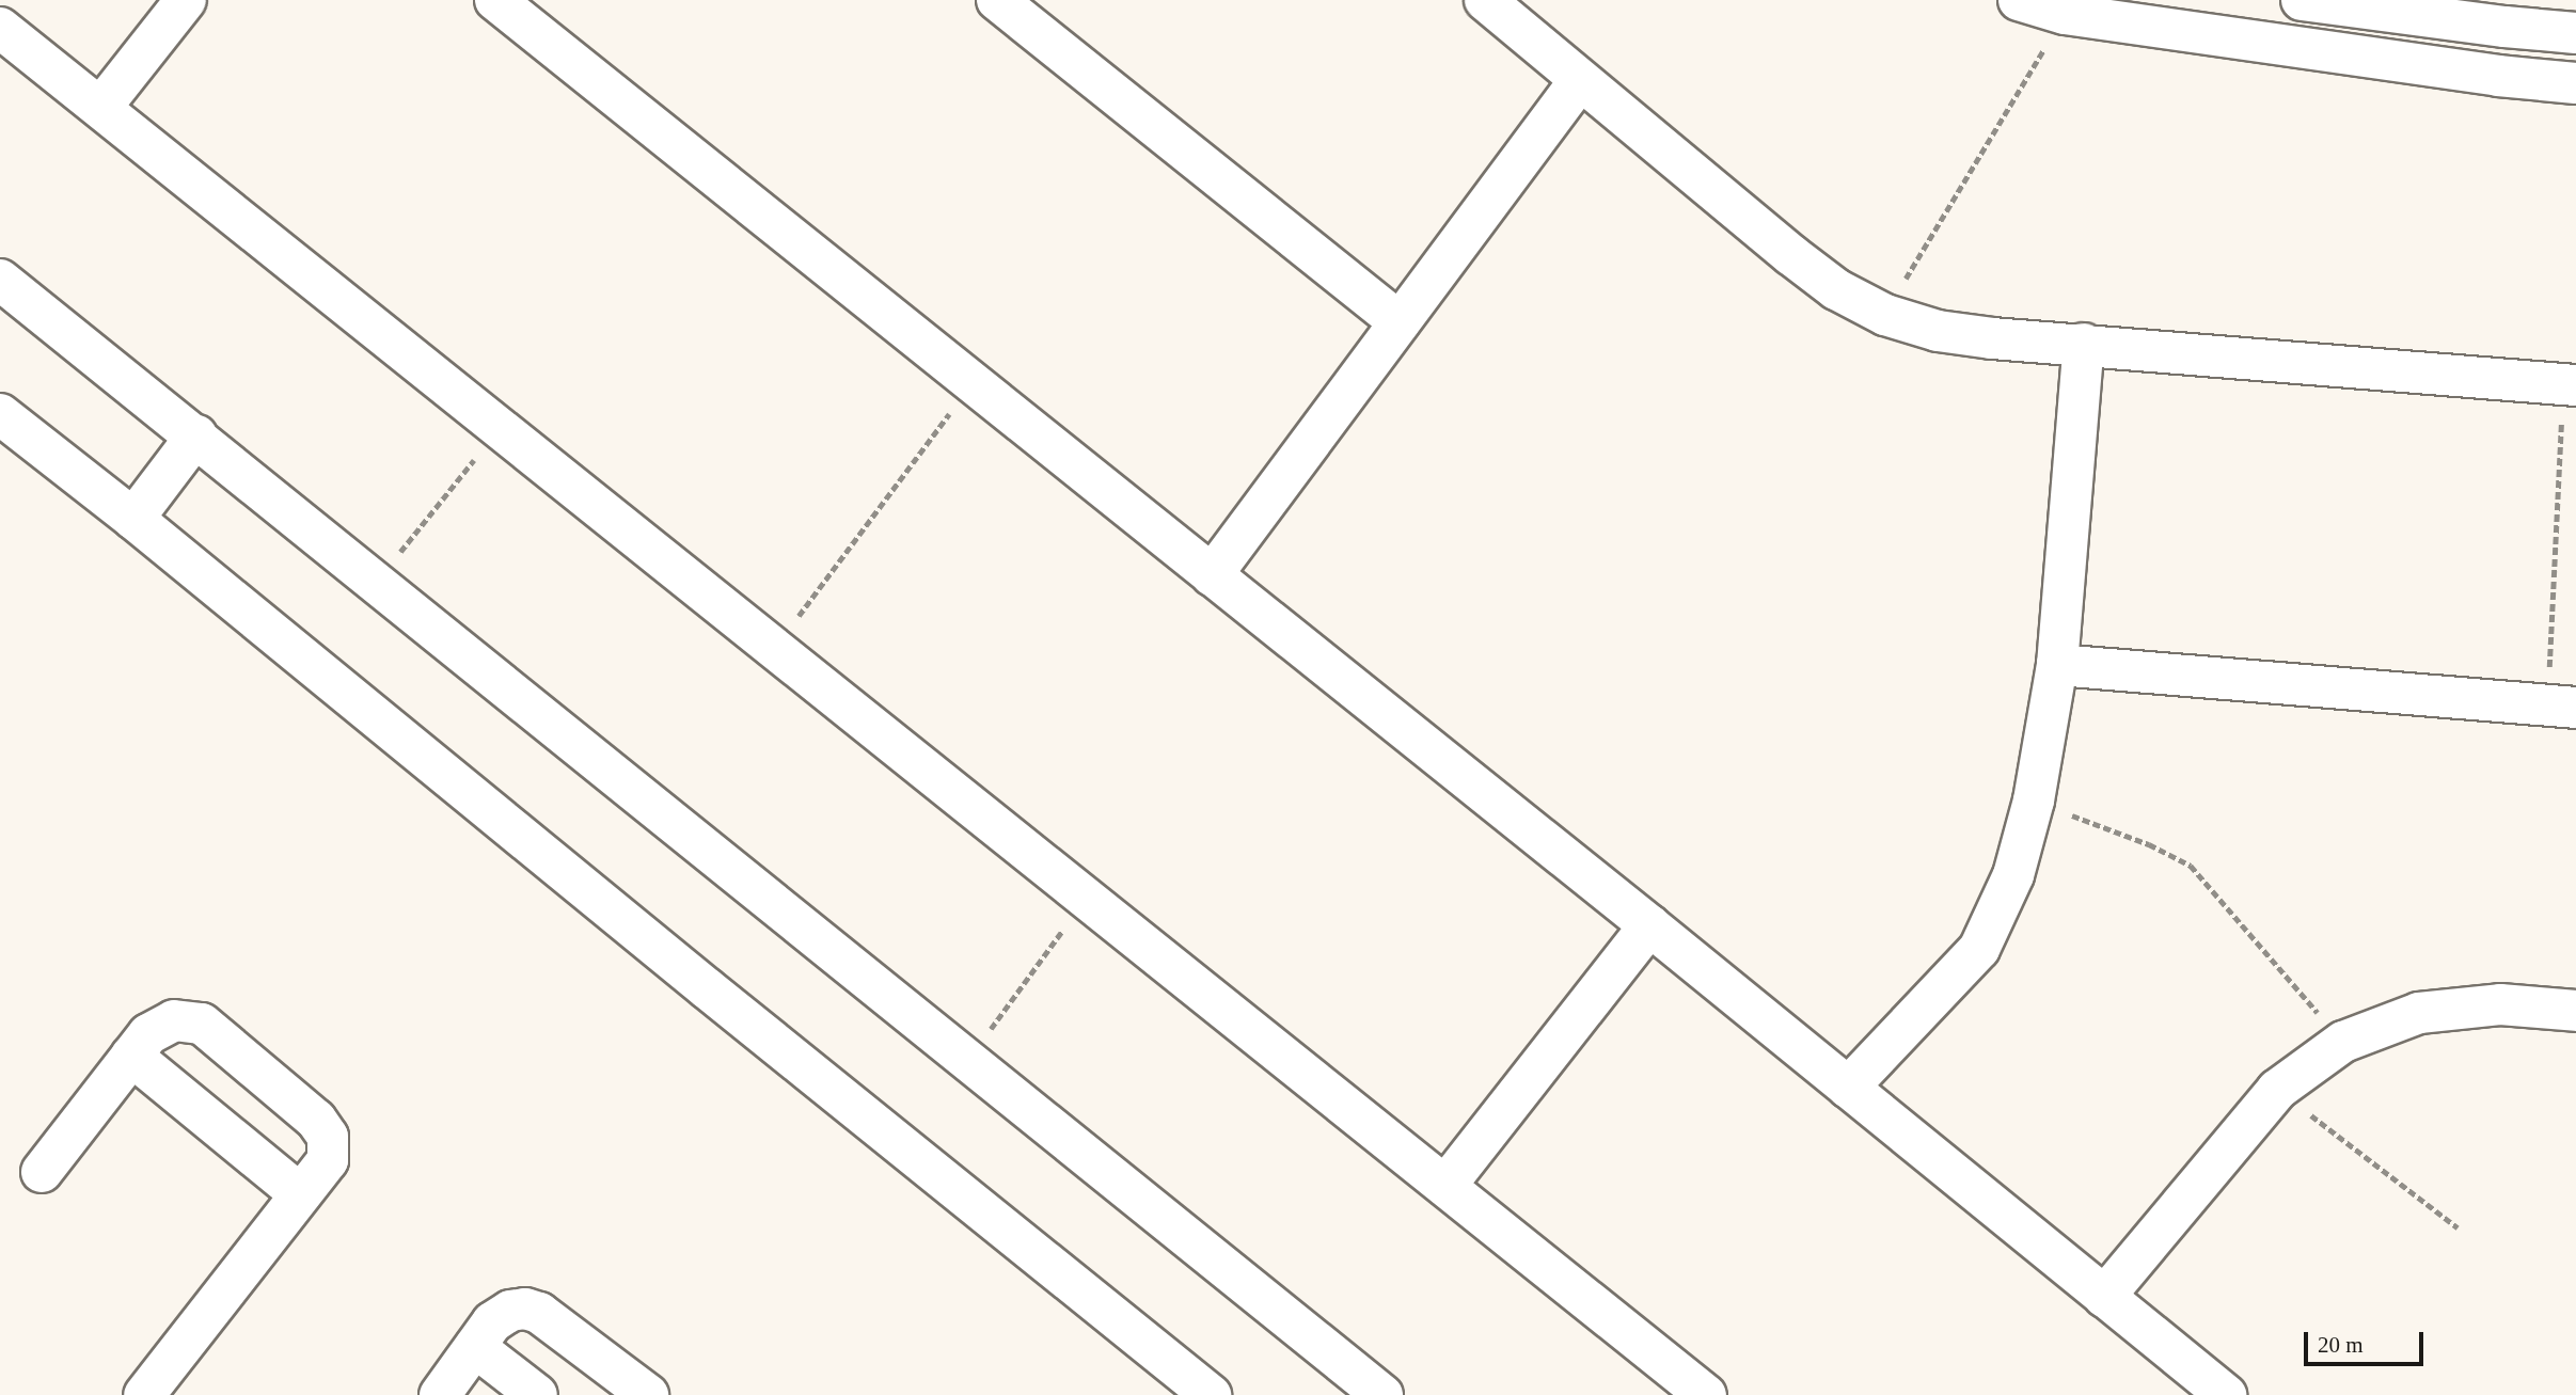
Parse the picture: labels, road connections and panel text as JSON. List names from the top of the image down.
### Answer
{
  "scale_bar": "20 m"
}
